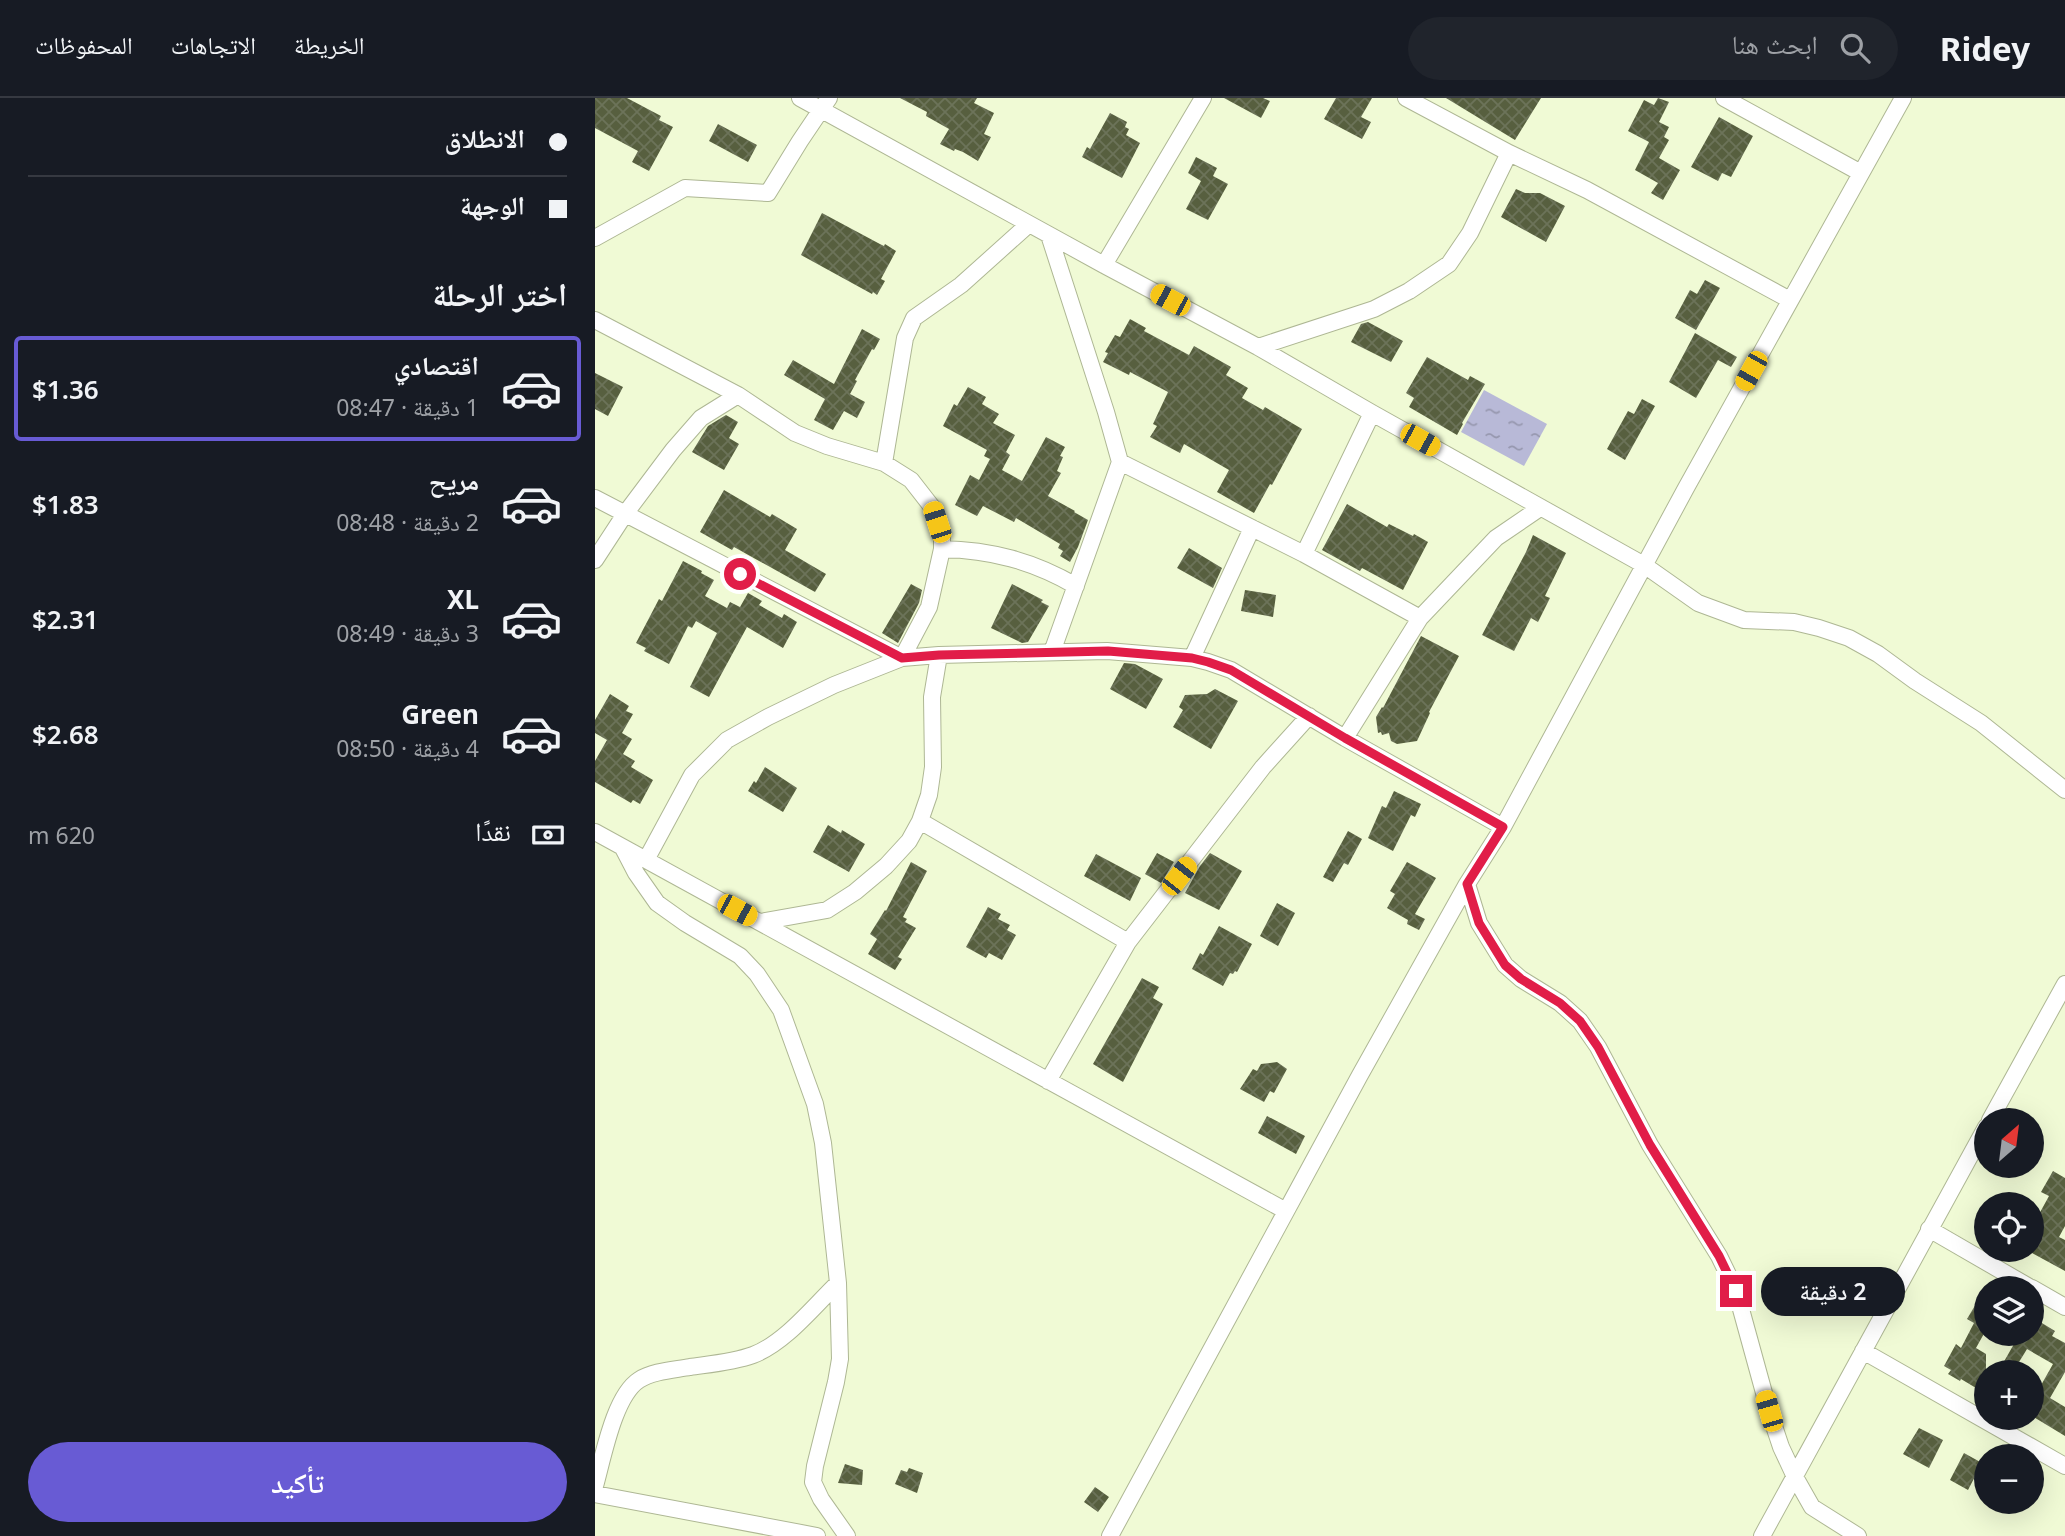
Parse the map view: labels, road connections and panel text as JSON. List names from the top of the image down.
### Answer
{
  "north": "top right",
  "page": {
    "header": "Ridey",
    "search": "ابحث هنا",
    "nav": ["الخريطة", "الاتجاهات", "المحفوظات"],
    "banner": ["الانطلاق", "الوجهة"],
    "heading": "اختر الرحلة",
    "list": [
      {
        "name": "اقتصادي",
        "note": "1 دقيقة · 08:47",
        "value": "$1.36"
      },
      {
        "name": "مريح",
        "note": "2 دقيقة · 08:48",
        "value": "$1.83"
      },
      {
        "name": "XL",
        "note": "3 دقيقة · 08:49",
        "value": "$2.31"
      },
      {
        "name": "Green",
        "note": "4 دقيقة · 08:50",
        "value": "$2.68"
      }
    ],
    "pay": ["نقدًا", "620 m"],
    "map_buttons": ["+", "−"],
    "bubble": "2 دقيقة",
    "buttons": "تأكيد"
  }
}
